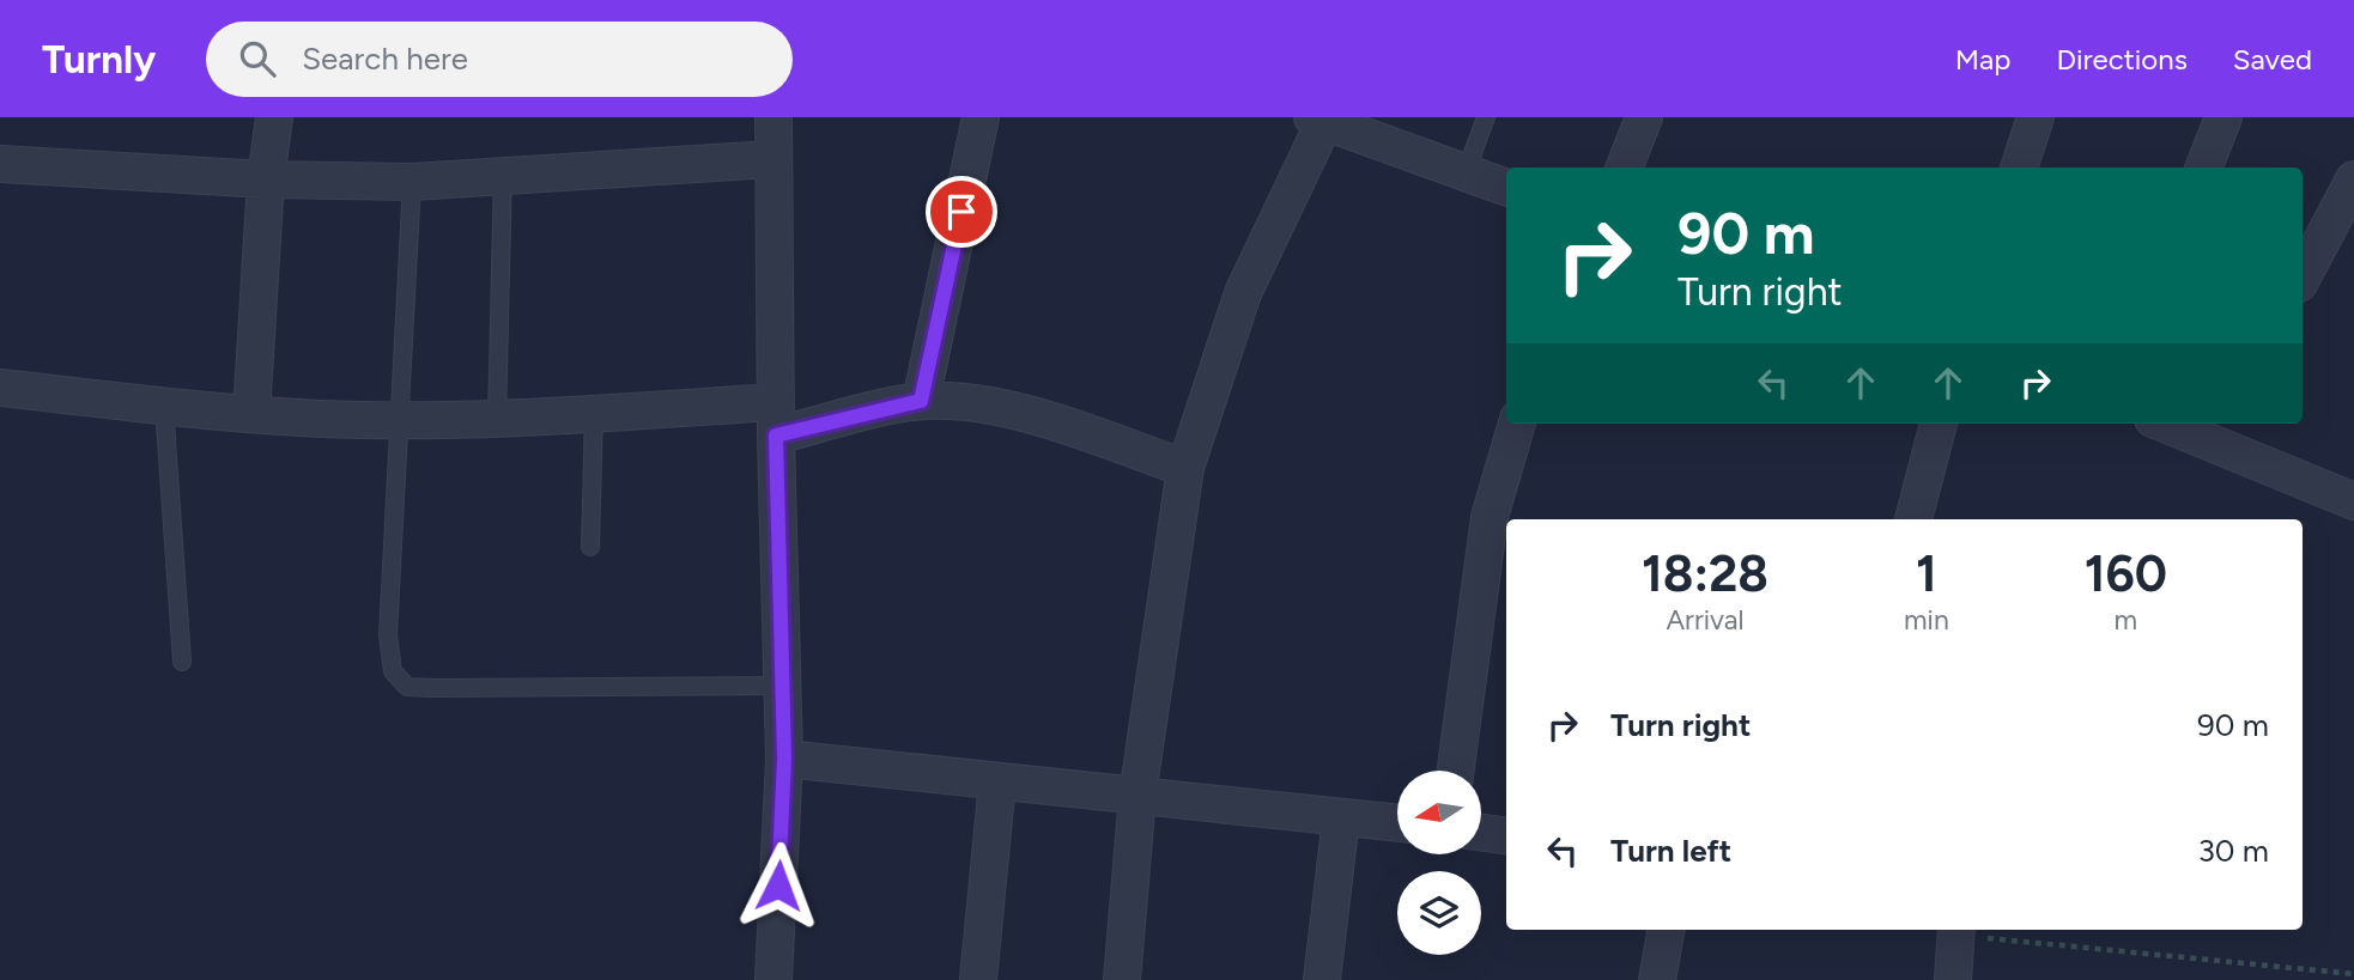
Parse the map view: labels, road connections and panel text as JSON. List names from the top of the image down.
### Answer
{
  "north": "left",
  "page": {
    "header": "Turnly",
    "search": "Search here",
    "nav": ["Map", "Directions", "Saved"],
    "turn": ["90 m", "Turn right"],
    "eta": [
      "18:28",
      "Arrival",
      "1",
      "min",
      "160",
      "m"
    ],
    "list": [
      {
        "name": "Turn right",
        "value": "90 m"
      },
      {
        "name": "Turn left",
        "value": "30 m"
      }
    ]
  }
}
